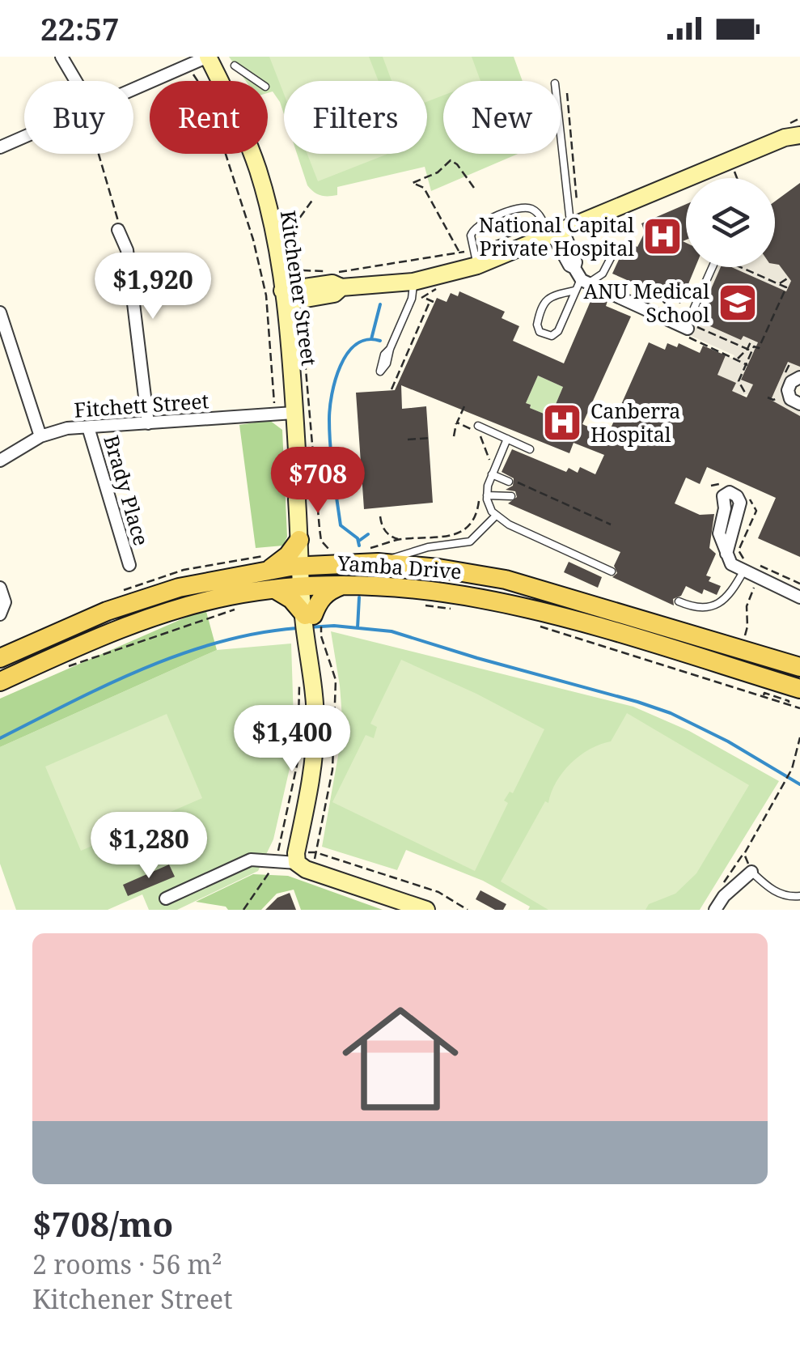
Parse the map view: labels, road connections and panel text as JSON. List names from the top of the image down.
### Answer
{
  "streets": {
    "main road": ["Yamba Drive"],
    "street": ["Kitchener Street", "Fitchett Street", "Brady Place"]
  },
  "crossings": [
    ["Kitchener Street", "Fitchett Street"],
    ["Kitchener Street", "Yamba Drive"],
    ["Fitchett Street", "Brady Place"]
  ],
  "places": {
    "hospital": ["National Capital Private Hospital", "Canberra Hospital"],
    "school or university": ["ANU Medical School"]
  },
  "page": {
    "status": "22:57",
    "chip": [
      "Buy",
      "Rent",
      "Filters",
      "New"
    ],
    "price": [
      "$1,920",
      "$708",
      "$1,400",
      "$1,280"
    ],
    "list": [
      {
        "name": "$708/mo",
        "note": "2 rooms · 56 m² · Kitchener Street"
      }
    ]
  }
}
